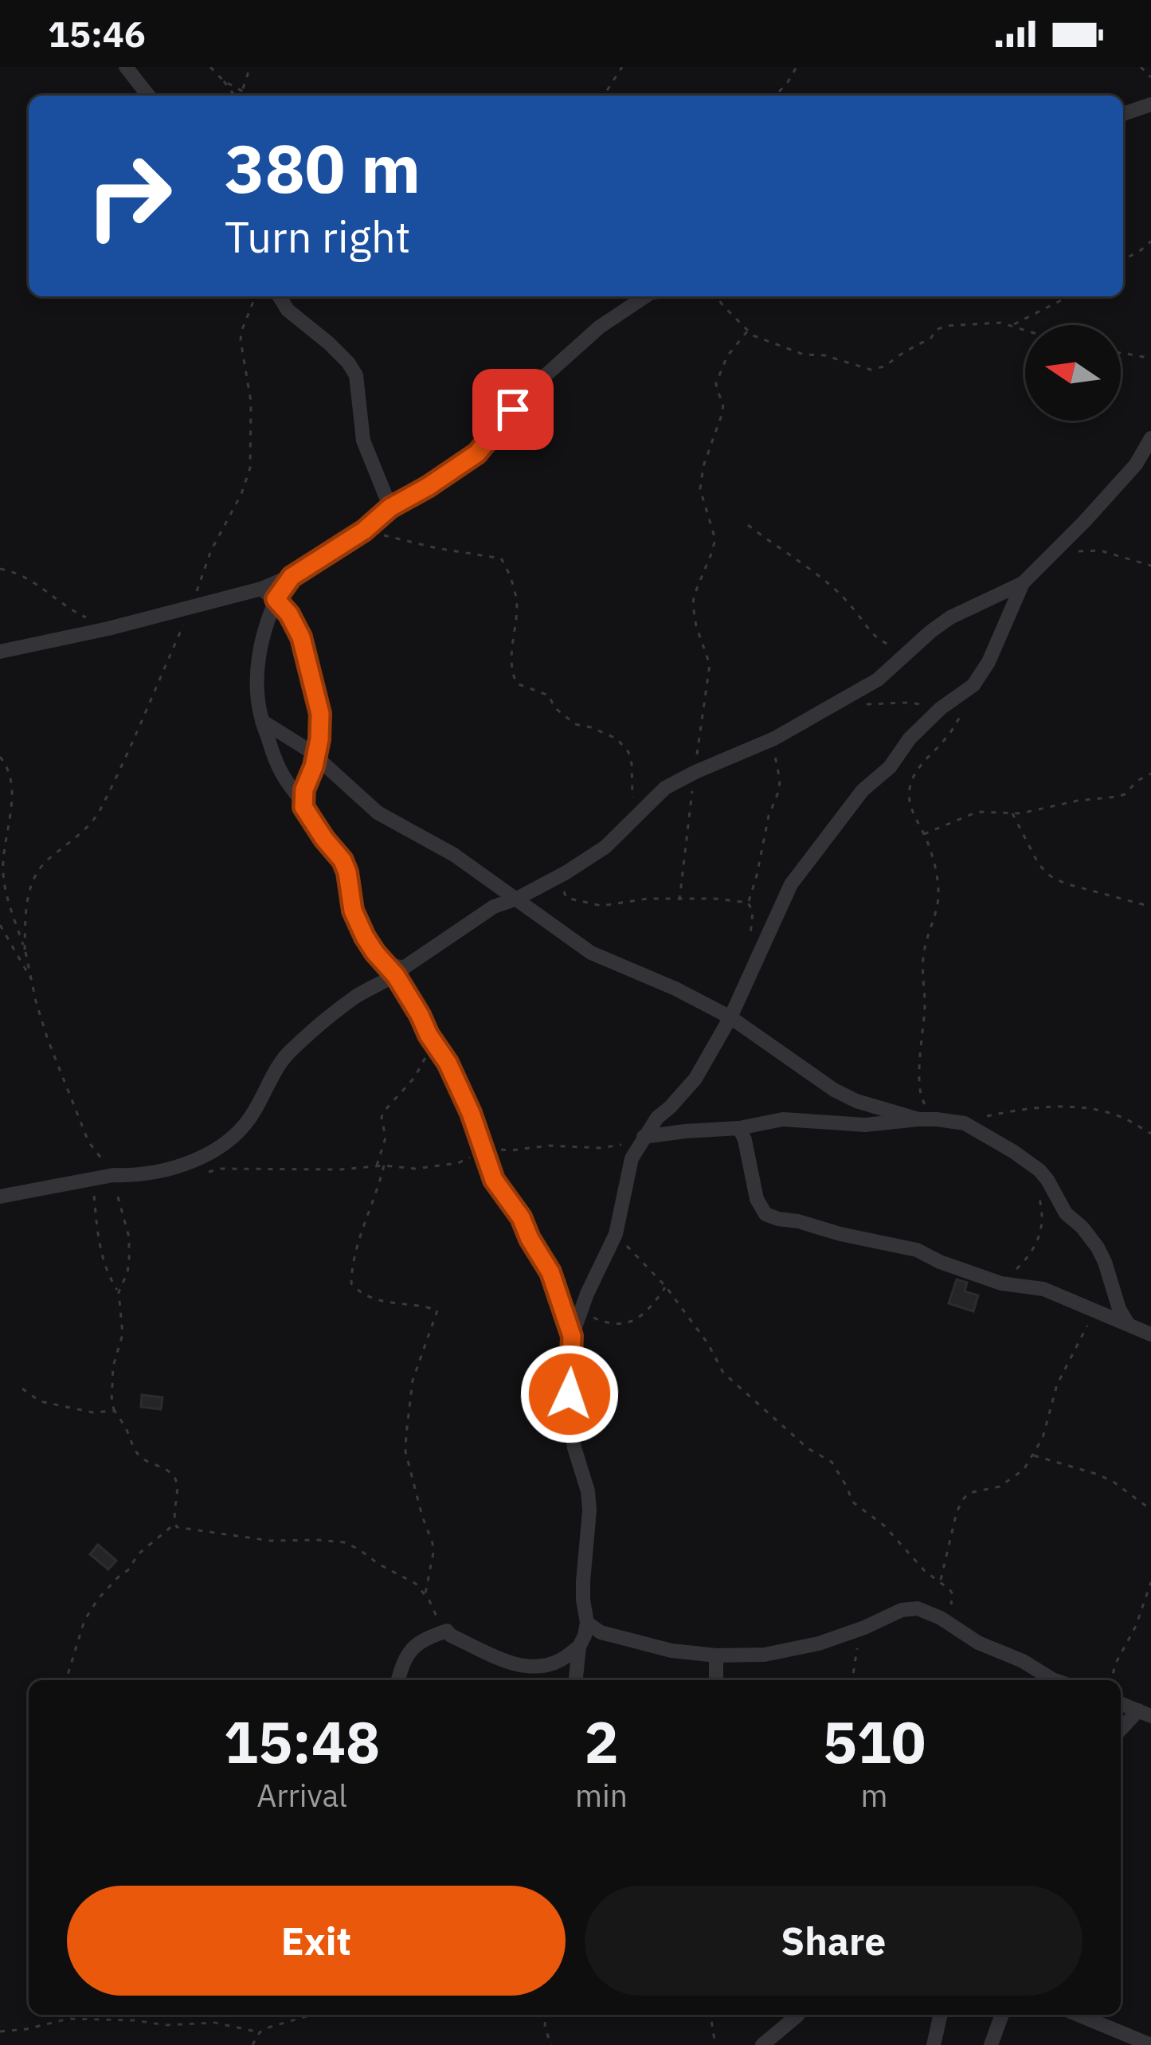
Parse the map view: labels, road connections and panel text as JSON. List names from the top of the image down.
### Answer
{
  "north": "left",
  "page": {
    "status": "15:46",
    "turn": ["380 m", "Turn right"],
    "eta": [
      "15:48",
      "Arrival",
      "2",
      "min",
      "510",
      "m"
    ],
    "buttons": ["Exit", "Share"]
  }
}
